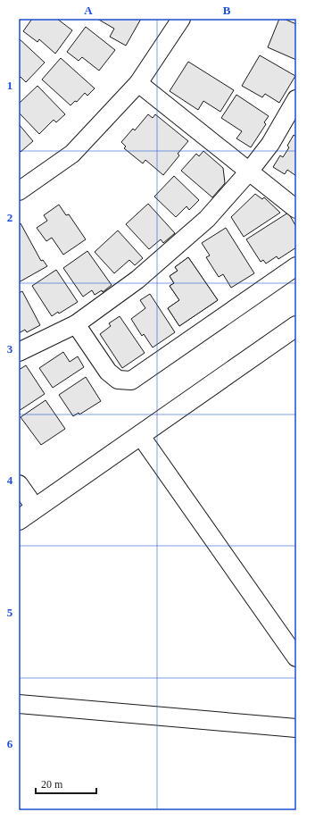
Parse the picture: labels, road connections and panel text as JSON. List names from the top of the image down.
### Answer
{
  "scale_bar": "20 m",
  "grid": {
    "columns": ["A", "B"],
    "rows": [
      "1",
      "2",
      "3",
      "4",
      "5",
      "6"
    ]
  }
}
